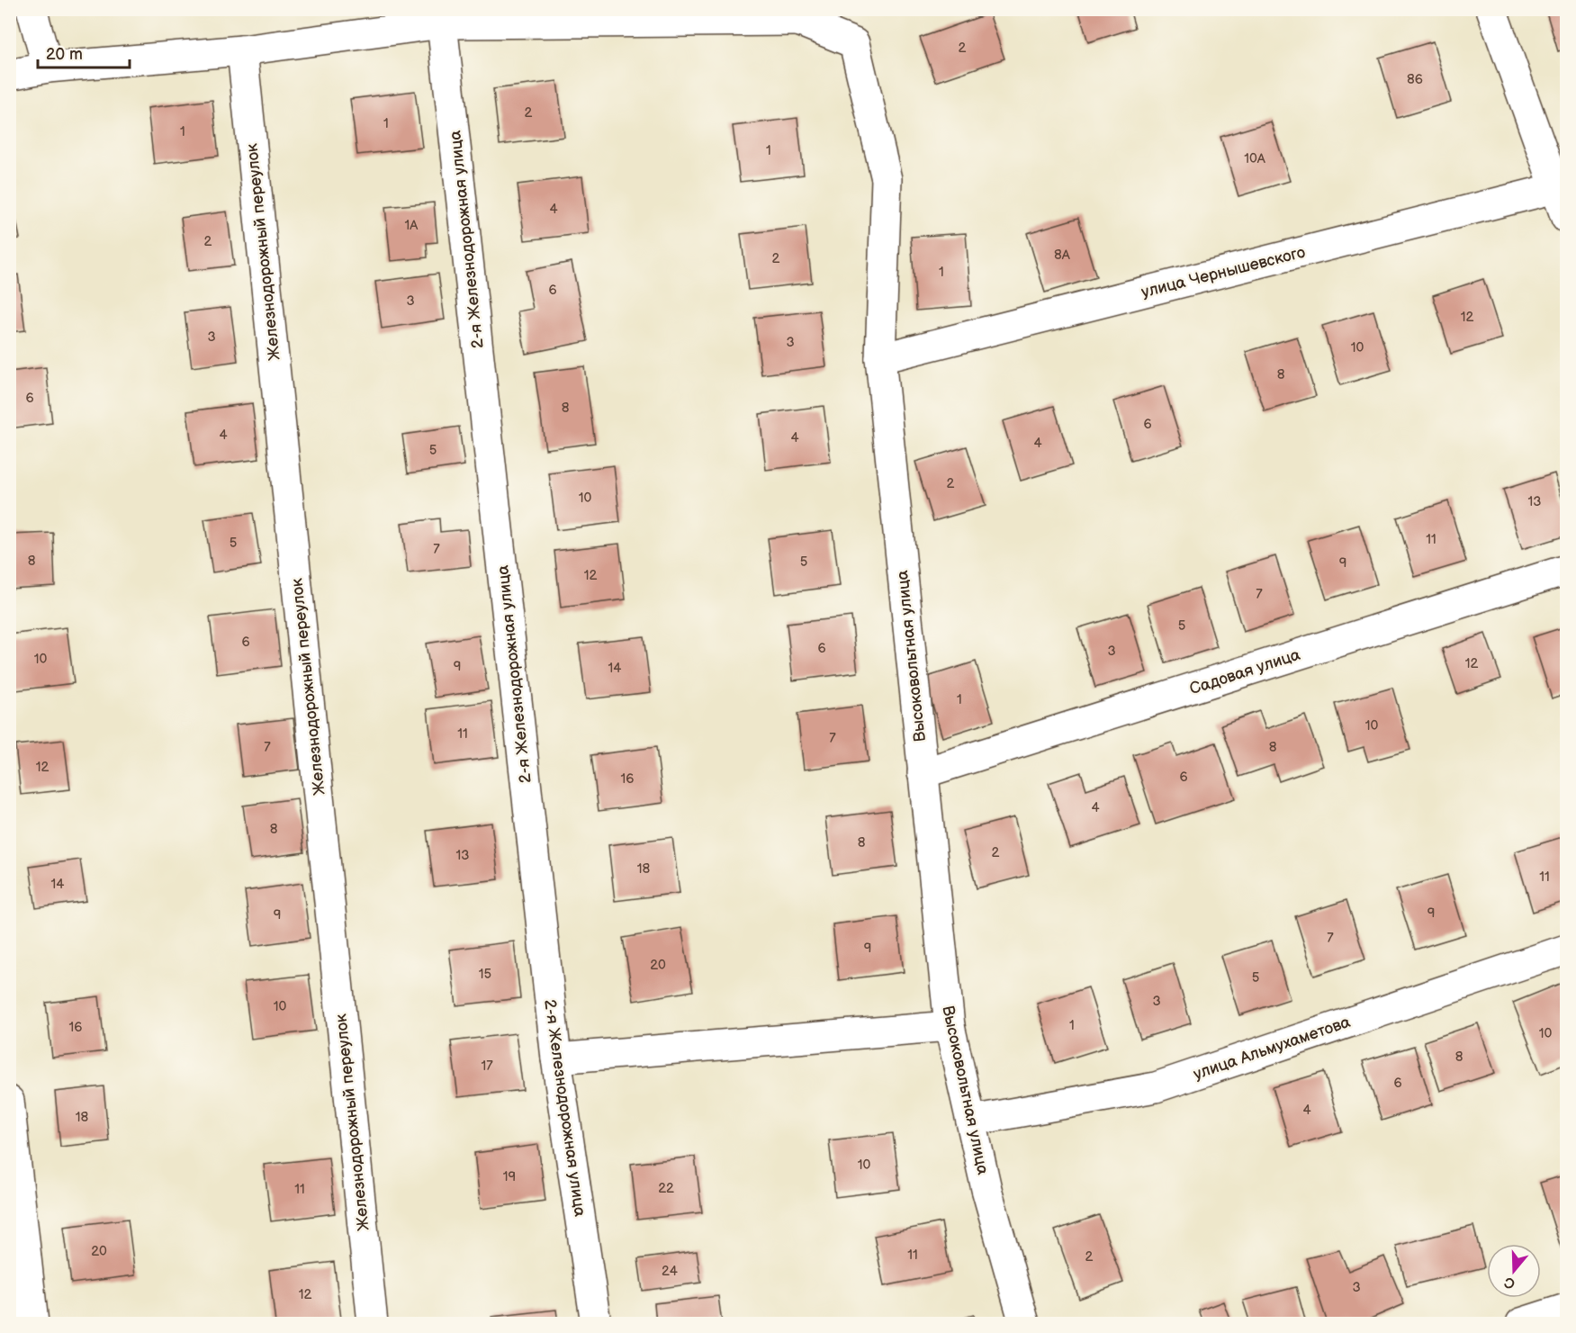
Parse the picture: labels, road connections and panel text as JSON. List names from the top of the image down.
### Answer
{
  "streets": {
    "street": [
      "2-я Железнодорожная улица",
      "Железнодорожный переулок",
      "улица Чернышевского",
      "Высоковольтная улица",
      "Садовая улица",
      "улица Альмухаметова"
    ]
  },
  "crossings": [
    ["улица Чернышевского", "Высоковольтная улица"],
    ["Высоковольтная улица", "Садовая улица"],
    ["Высоковольтная улица", "улица Альмухаметова"]
  ],
  "house_numbers": [
    "2",
    "86",
    "2",
    "1",
    "1",
    "1",
    "10А",
    "4",
    "1А",
    "2",
    "8А",
    "2",
    "1",
    "6",
    "3",
    "12",
    "3",
    "3",
    "10",
    "8",
    "6",
    "8",
    "6",
    "4",
    "4",
    "4",
    "5",
    "2",
    "10",
    "13",
    "11",
    "5",
    "7",
    "8",
    "5",
    "9",
    "12",
    "7",
    "5",
    "6",
    "6",
    "3",
    "10",
    "12",
    "9",
    "14",
    "1",
    "10",
    "11",
    "7",
    "7",
    "8",
    "12",
    "6",
    "16",
    "4",
    "8",
    "8",
    "2",
    "13",
    "18",
    "11",
    "14",
    "9",
    "9",
    "7",
    "9",
    "20",
    "15",
    "5",
    "3",
    "10",
    "1",
    "16",
    "10",
    "8",
    "17",
    "6",
    "4",
    "18",
    "10",
    "19",
    "22",
    "11",
    "20",
    "11",
    "2",
    "24",
    "3",
    "12"
  ],
  "scale_bar": "20 m",
  "north": "bottom"
}
